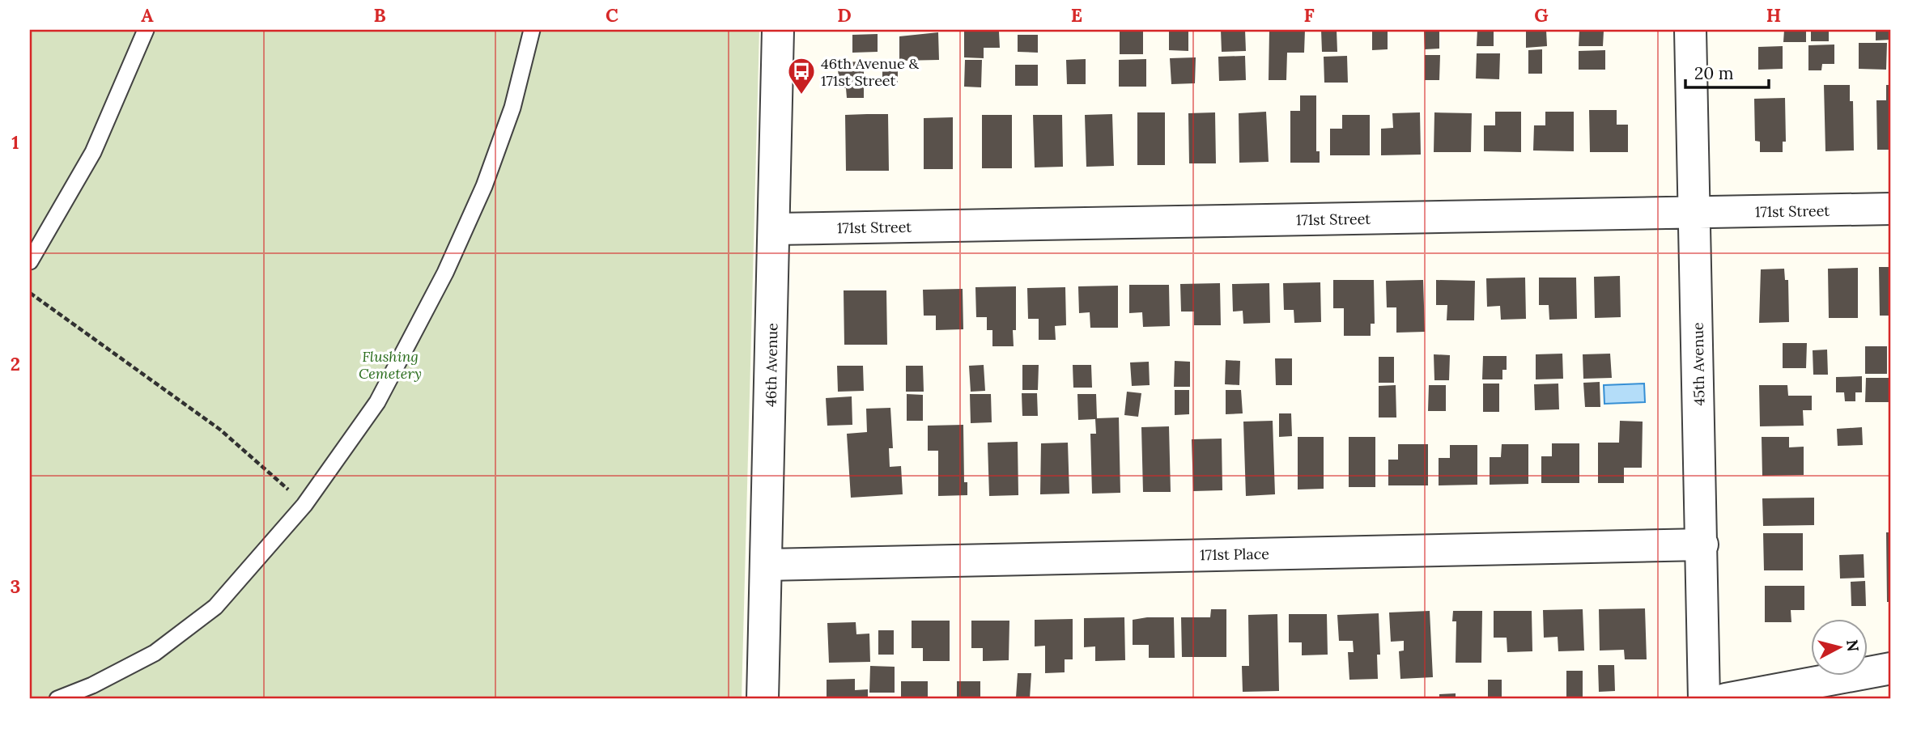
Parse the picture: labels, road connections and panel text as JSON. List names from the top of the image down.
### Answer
{
  "streets": {
    "street": [
      "171st Street",
      "45th Avenue",
      "46th Avenue",
      "171st Place"
    ]
  },
  "crossings": [
    ["171st Street", "45th Avenue"],
    ["171st Street", "46th Avenue"],
    ["45th Avenue", "171st Place"],
    ["46th Avenue", "171st Place"]
  ],
  "parks": ["Flushing Cemetery"],
  "places": {
    "bus stop": ["46th Avenue & 171st Street"]
  },
  "scale_bar": "20 m",
  "north": "right",
  "grid": {
    "columns": [
      "A",
      "B",
      "C",
      "D",
      "E",
      "F",
      "G",
      "H"
    ],
    "rows": ["1", "2", "3"]
  }
}
